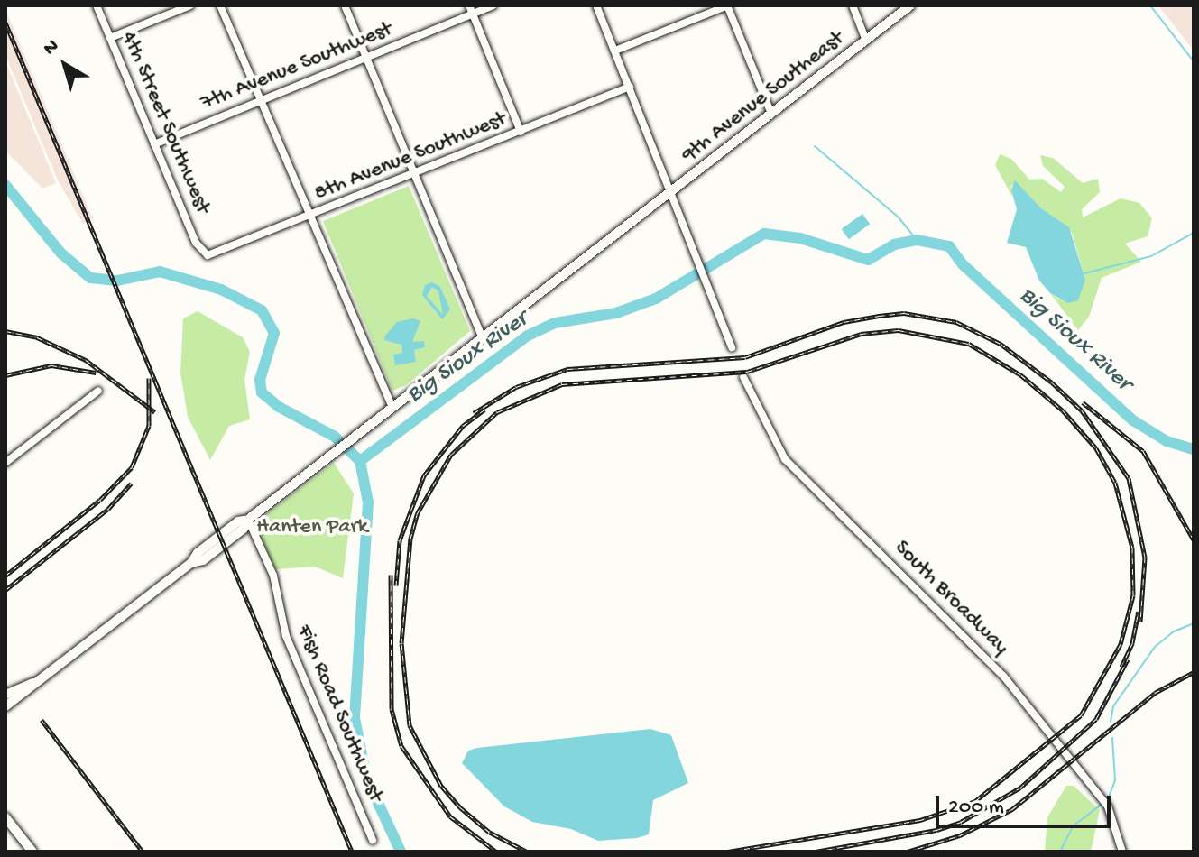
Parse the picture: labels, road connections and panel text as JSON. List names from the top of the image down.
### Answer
{
  "streets": {
    "main road": ["9th Avenue Southeast"],
    "street": [
      "7th Avenue Southwest",
      "4th Street Southwest",
      "8th Avenue Southwest",
      "South Broadway",
      "Fish Road Southwest"
    ]
  },
  "crossings": [
    ["7th Avenue Southwest", "4th Street Southwest"],
    ["9th Avenue Southeast", "Fish Road Southwest"],
    ["4th Street Southwest", "8th Avenue Southwest"]
  ],
  "water": ["Big Sioux River"],
  "parks": ["Hanten Park"],
  "scale_bar": "200 m",
  "north": "top left"
}
